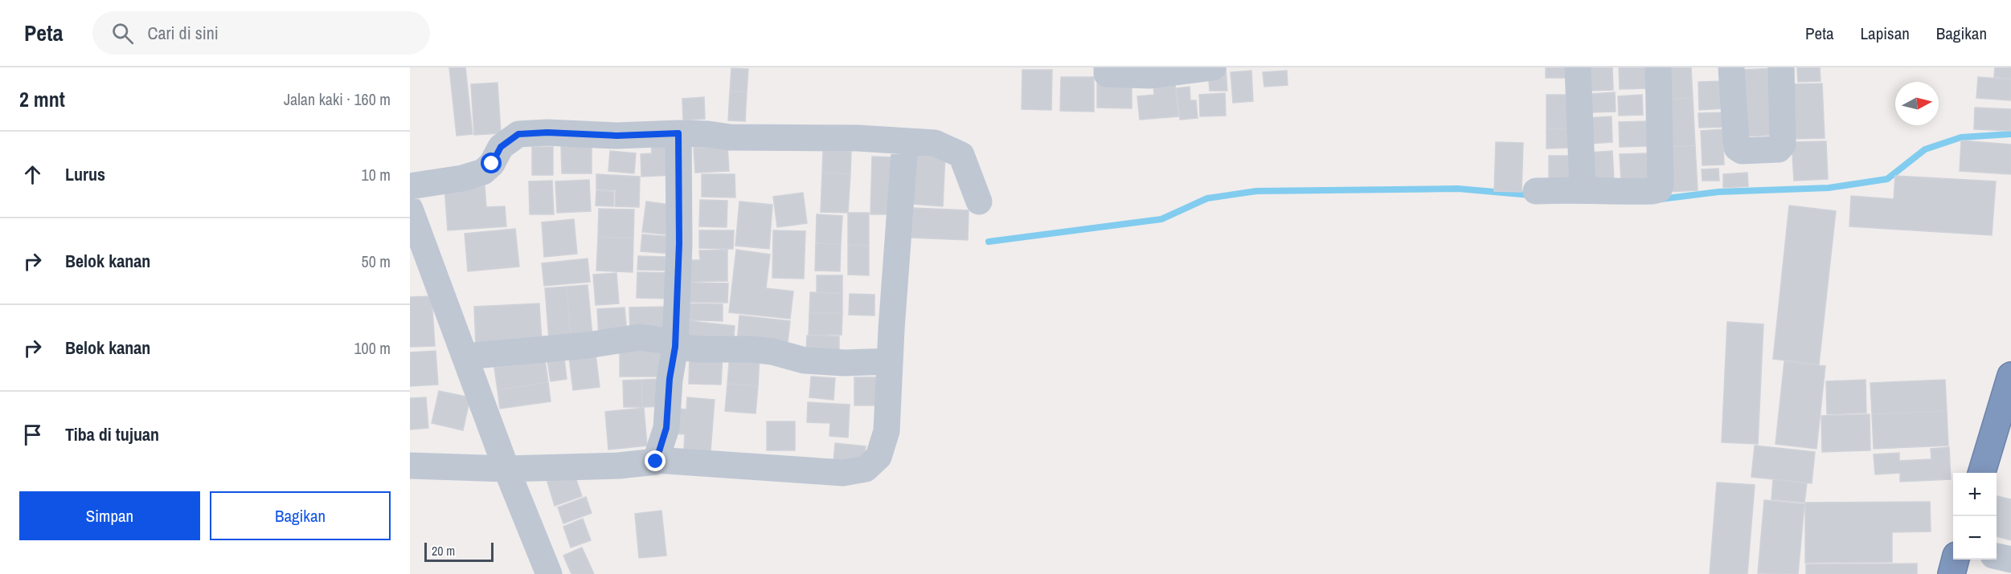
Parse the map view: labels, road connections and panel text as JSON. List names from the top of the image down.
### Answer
{
  "scale_bar": "20 m",
  "north": "right",
  "page": {
    "header": "Peta",
    "search": "Cari di sini",
    "nav": ["Peta", "Lapisan", "Bagikan"],
    "heading": ["2 mnt", "Jalan kaki · 160 m"],
    "list": [
      ["Lurus", "10 m"],
      ["Belok kanan", "50 m"],
      ["Belok kanan", "100 m"],
      "Tiba di tujuan"
    ],
    "map_buttons": ["+", "−"],
    "buttons": ["Simpan", "Bagikan"],
    "scale": "20 m"
  }
}
